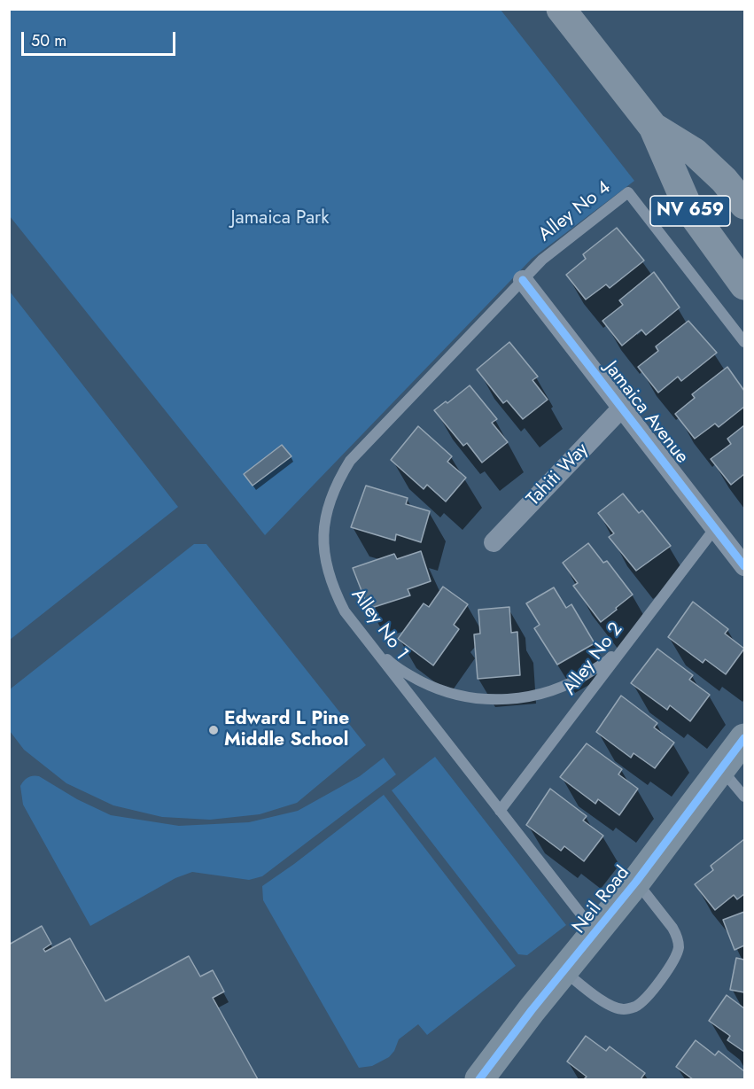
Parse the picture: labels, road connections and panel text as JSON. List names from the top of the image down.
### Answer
{
  "streets": {
    "main road": ["NV 659"],
    "street": ["Jamaica Avenue", "Tahiti Way", "Neil Road"],
    "lane": ["Alley No 4", "Alley No 1", "Alley No 2"]
  },
  "crossings": [
    ["Alley No 4", "Jamaica Avenue"],
    ["Alley No 4", "Alley No 1"],
    ["Jamaica Avenue", "Tahiti Way"],
    ["Jamaica Avenue", "Alley No 1"],
    ["Jamaica Avenue", "Alley No 2"],
    ["Alley No 1", "Alley No 2"],
    ["Alley No 1", "Neil Road"]
  ],
  "parks": ["Jamaica Park"],
  "places": ["Edward L Pine Middle School"],
  "scale_bar": "50 m"
}
